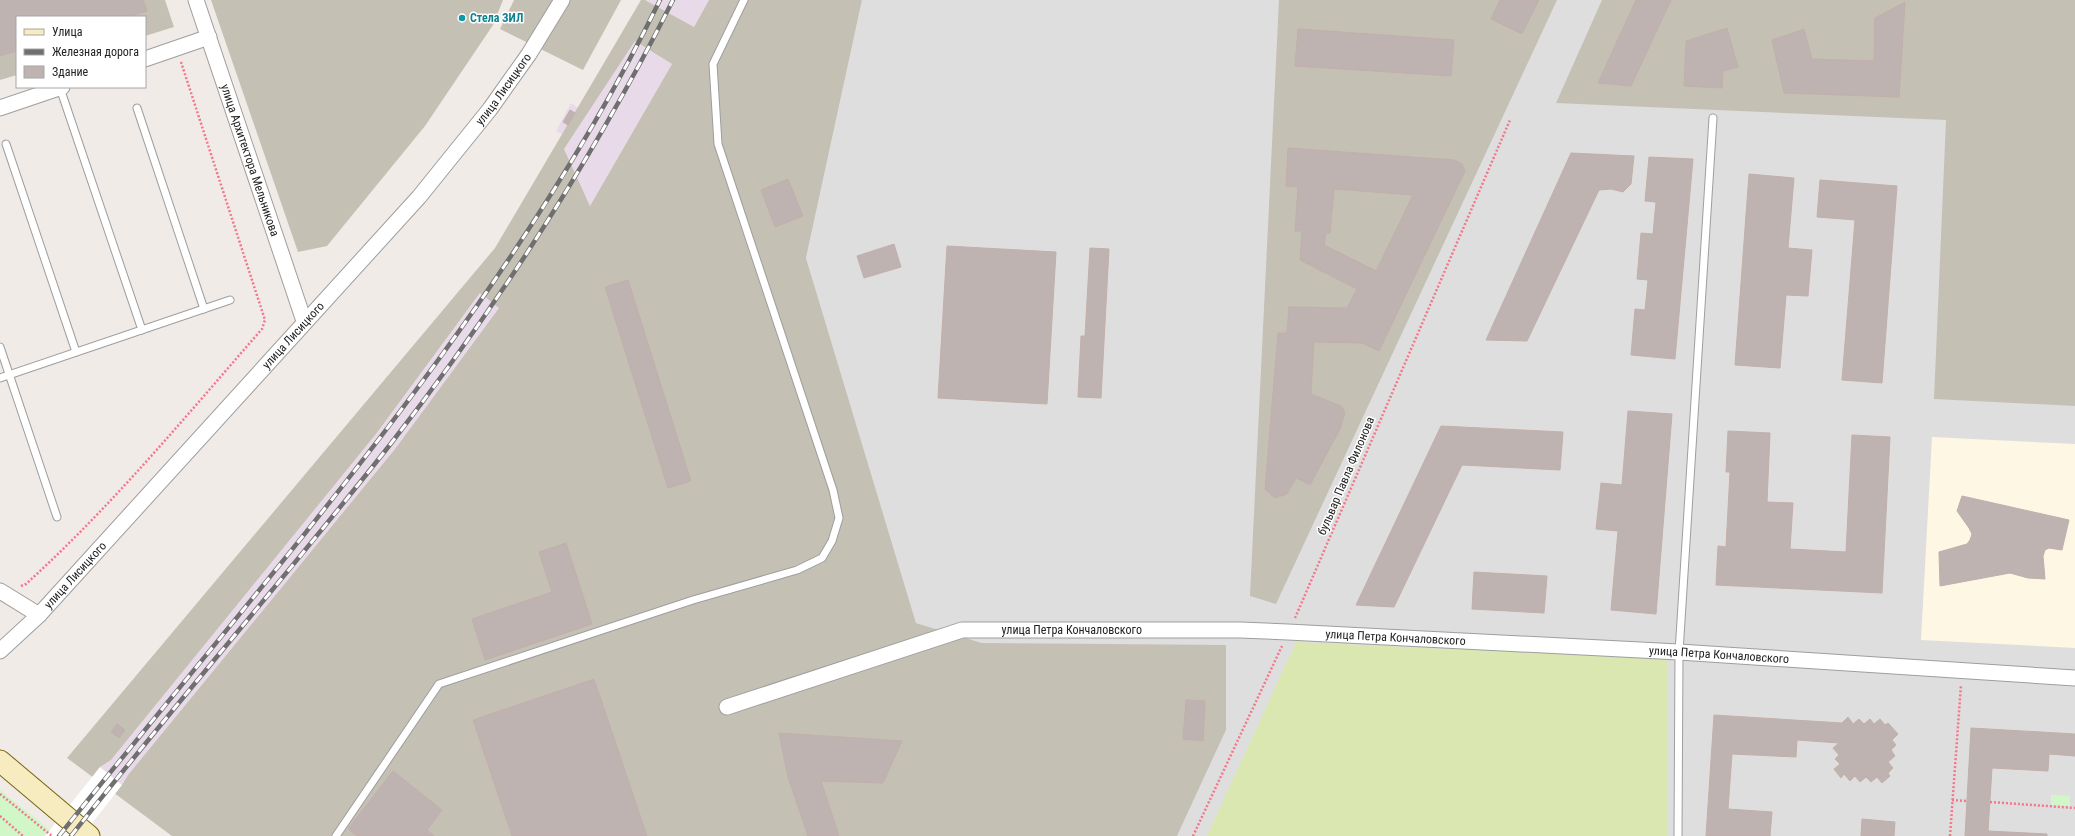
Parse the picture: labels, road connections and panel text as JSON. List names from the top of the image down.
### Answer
{
  "streets": {
    "street": ["улица Лисицкого", "улица Архитектора Мельникова", "улица Петра Кончаловского"],
    "path": ["бульвар Павла Филонова"]
  },
  "crossings": [
    ["улица Лисицкого", "улица Архитектора Мельникова"],
    ["бульвар Павла Филонова", "улица Петра Кончаловского"]
  ],
  "places": ["Стела ЗИЛ"],
  "legend": ["Улица", "Железная дорога", "Здание"]
}
